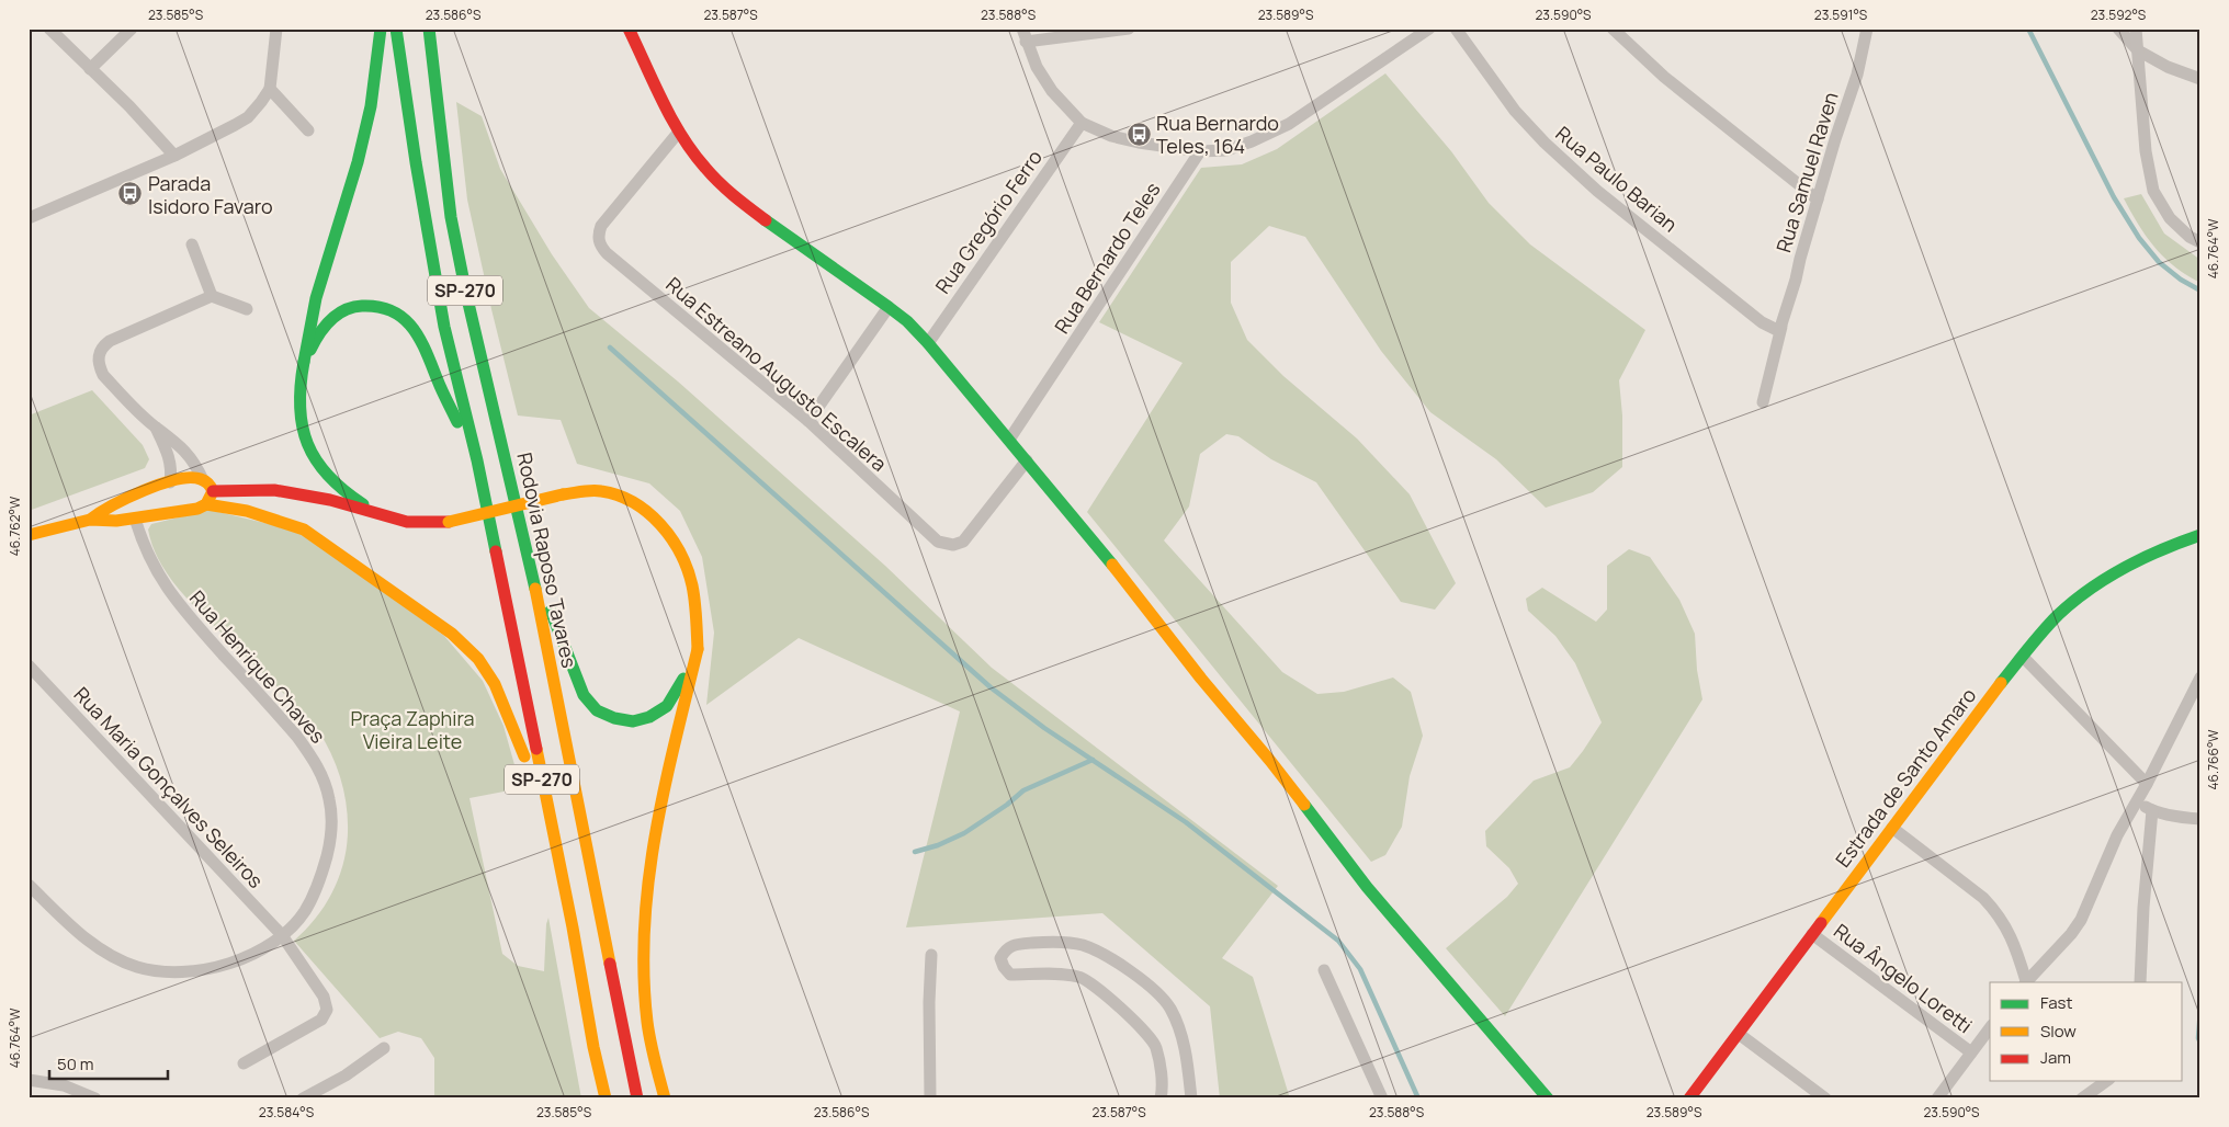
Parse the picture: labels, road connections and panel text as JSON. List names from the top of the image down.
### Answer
{
  "streets": {
    "main road": ["SP-270", "Rodovia Raposo Tavares", "Estrada de Santo Amaro"],
    "street": [
      "Rua Samuel Raven",
      "Rua Paulo Barian",
      "Rua Gregório Ferro",
      "Rua Bernardo Teles",
      "Rua Estreano Augusto Escalera",
      "Rua Henrique Chaves",
      "Rua Maria Gonçalves Seleiros",
      "Rua Ângelo Loretti"
    ]
  },
  "crossings": [
    ["Rua Samuel Raven", "Rua Paulo Barian"],
    ["Rua Henrique Chaves", "Rua Maria Gonçalves Seleiros"],
    ["Estrada de Santo Amaro", "Rua Ângelo Loretti"]
  ],
  "parks": ["Praça Zaphira Vieira Leite"],
  "places": {
    "bus stop": ["Rua Bernardo Teles, 164", "Parada Isidoro Favaro"]
  },
  "legend": ["Fast", "Slow", "Jam"],
  "scale_bar": "50 m",
  "coordinates": [
    "23.585°S",
    "23.586°S",
    "23.587°S",
    "23.588°S",
    "23.589°S",
    "23.590°S",
    "23.591°S",
    "23.592°S",
    "46.764°W",
    "46.762°W",
    "46.766°W",
    "23.584°S"
  ]
}
